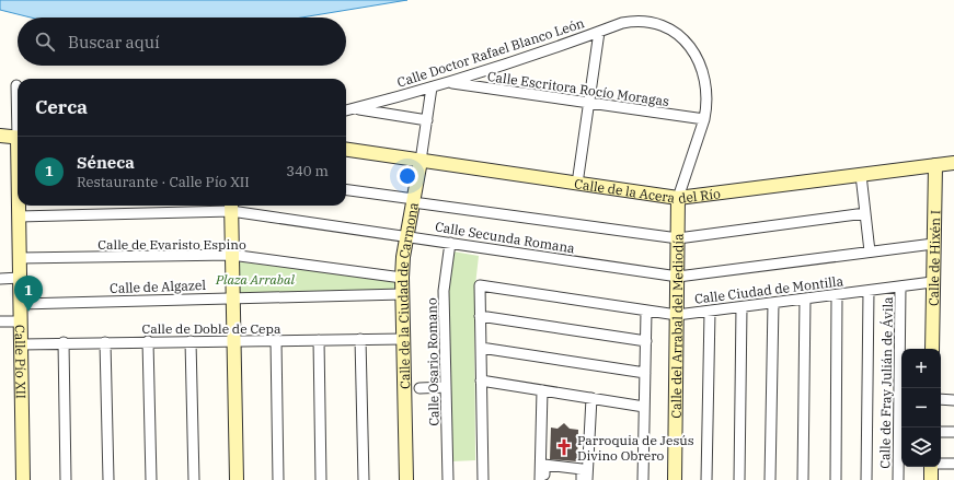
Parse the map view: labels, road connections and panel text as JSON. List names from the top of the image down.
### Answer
{
  "streets": {
    "street": [
      "Calle Doctor Rafael Blanco León",
      "Calle Escritora Rocío Moragas",
      "Calle de la Acera del Río",
      "Calle Secunda Romana",
      "Calle de Evaristo Espino",
      "Calle de Hixén I",
      "Calle de Algazel",
      "Calle Ciudad de Montilla",
      "Calle de la Ciudad de Carmona",
      "Calle del Arrabal del Mediodía",
      "Calle de Doble de Cepa",
      "Calle Pío XII",
      "Calle Osario Romano",
      "Calle de Fray Julián de Ávila"
    ]
  },
  "crossings": [
    ["Calle Doctor Rafael Blanco León", "Calle Escritora Rocío Moragas"],
    ["Calle Doctor Rafael Blanco León", "Calle de la Acera del Río"],
    ["Calle Doctor Rafael Blanco León", "Calle de la Ciudad de Carmona"],
    ["Calle Doctor Rafael Blanco León", "Calle del Arrabal del Mediodía"],
    ["Calle de la Acera del Río", "Calle de Hixén I"],
    ["Calle de la Acera del Río", "Calle de la Ciudad de Carmona"],
    ["Calle de la Acera del Río", "Calle del Arrabal del Mediodía"],
    ["Calle Secunda Romana", "Calle de Hixén I"],
    ["Calle Secunda Romana", "Calle de la Ciudad de Carmona"],
    ["Calle Secunda Romana", "Calle del Arrabal del Mediodía"],
    ["Calle Secunda Romana", "Calle Pío XII"],
    ["Calle Secunda Romana", "Calle Osario Romano"],
    ["Calle de Evaristo Espino", "Calle de la Ciudad de Carmona"],
    ["Calle de Evaristo Espino", "Calle Pío XII"],
    ["Calle de Hixén I", "Calle Ciudad de Montilla"],
    ["Calle de Algazel", "Calle de la Ciudad de Carmona"],
    ["Calle de Algazel", "Calle Pío XII"],
    ["Calle Ciudad de Montilla", "Calle del Arrabal del Mediodía"],
    ["Calle Ciudad de Montilla", "Calle de Fray Julián de Ávila"],
    ["Calle de la Ciudad de Carmona", "Calle de Doble de Cepa"],
    ["Calle de Doble de Cepa", "Calle Pío XII"]
  ],
  "parks": ["Plaza Arrabal"],
  "places": {
    "church": ["Parroquia de Jesús Divino Obrero"]
  },
  "page": {
    "search": "Buscar aquí",
    "heading": "Cerca",
    "list": [
      {
        "mark": "1",
        "name": "Séneca",
        "note": "Restaurante · Calle Pío XII",
        "value": "340 m"
      }
    ],
    "pins": "1",
    "map_buttons": ["+", "−"]
  }
}
